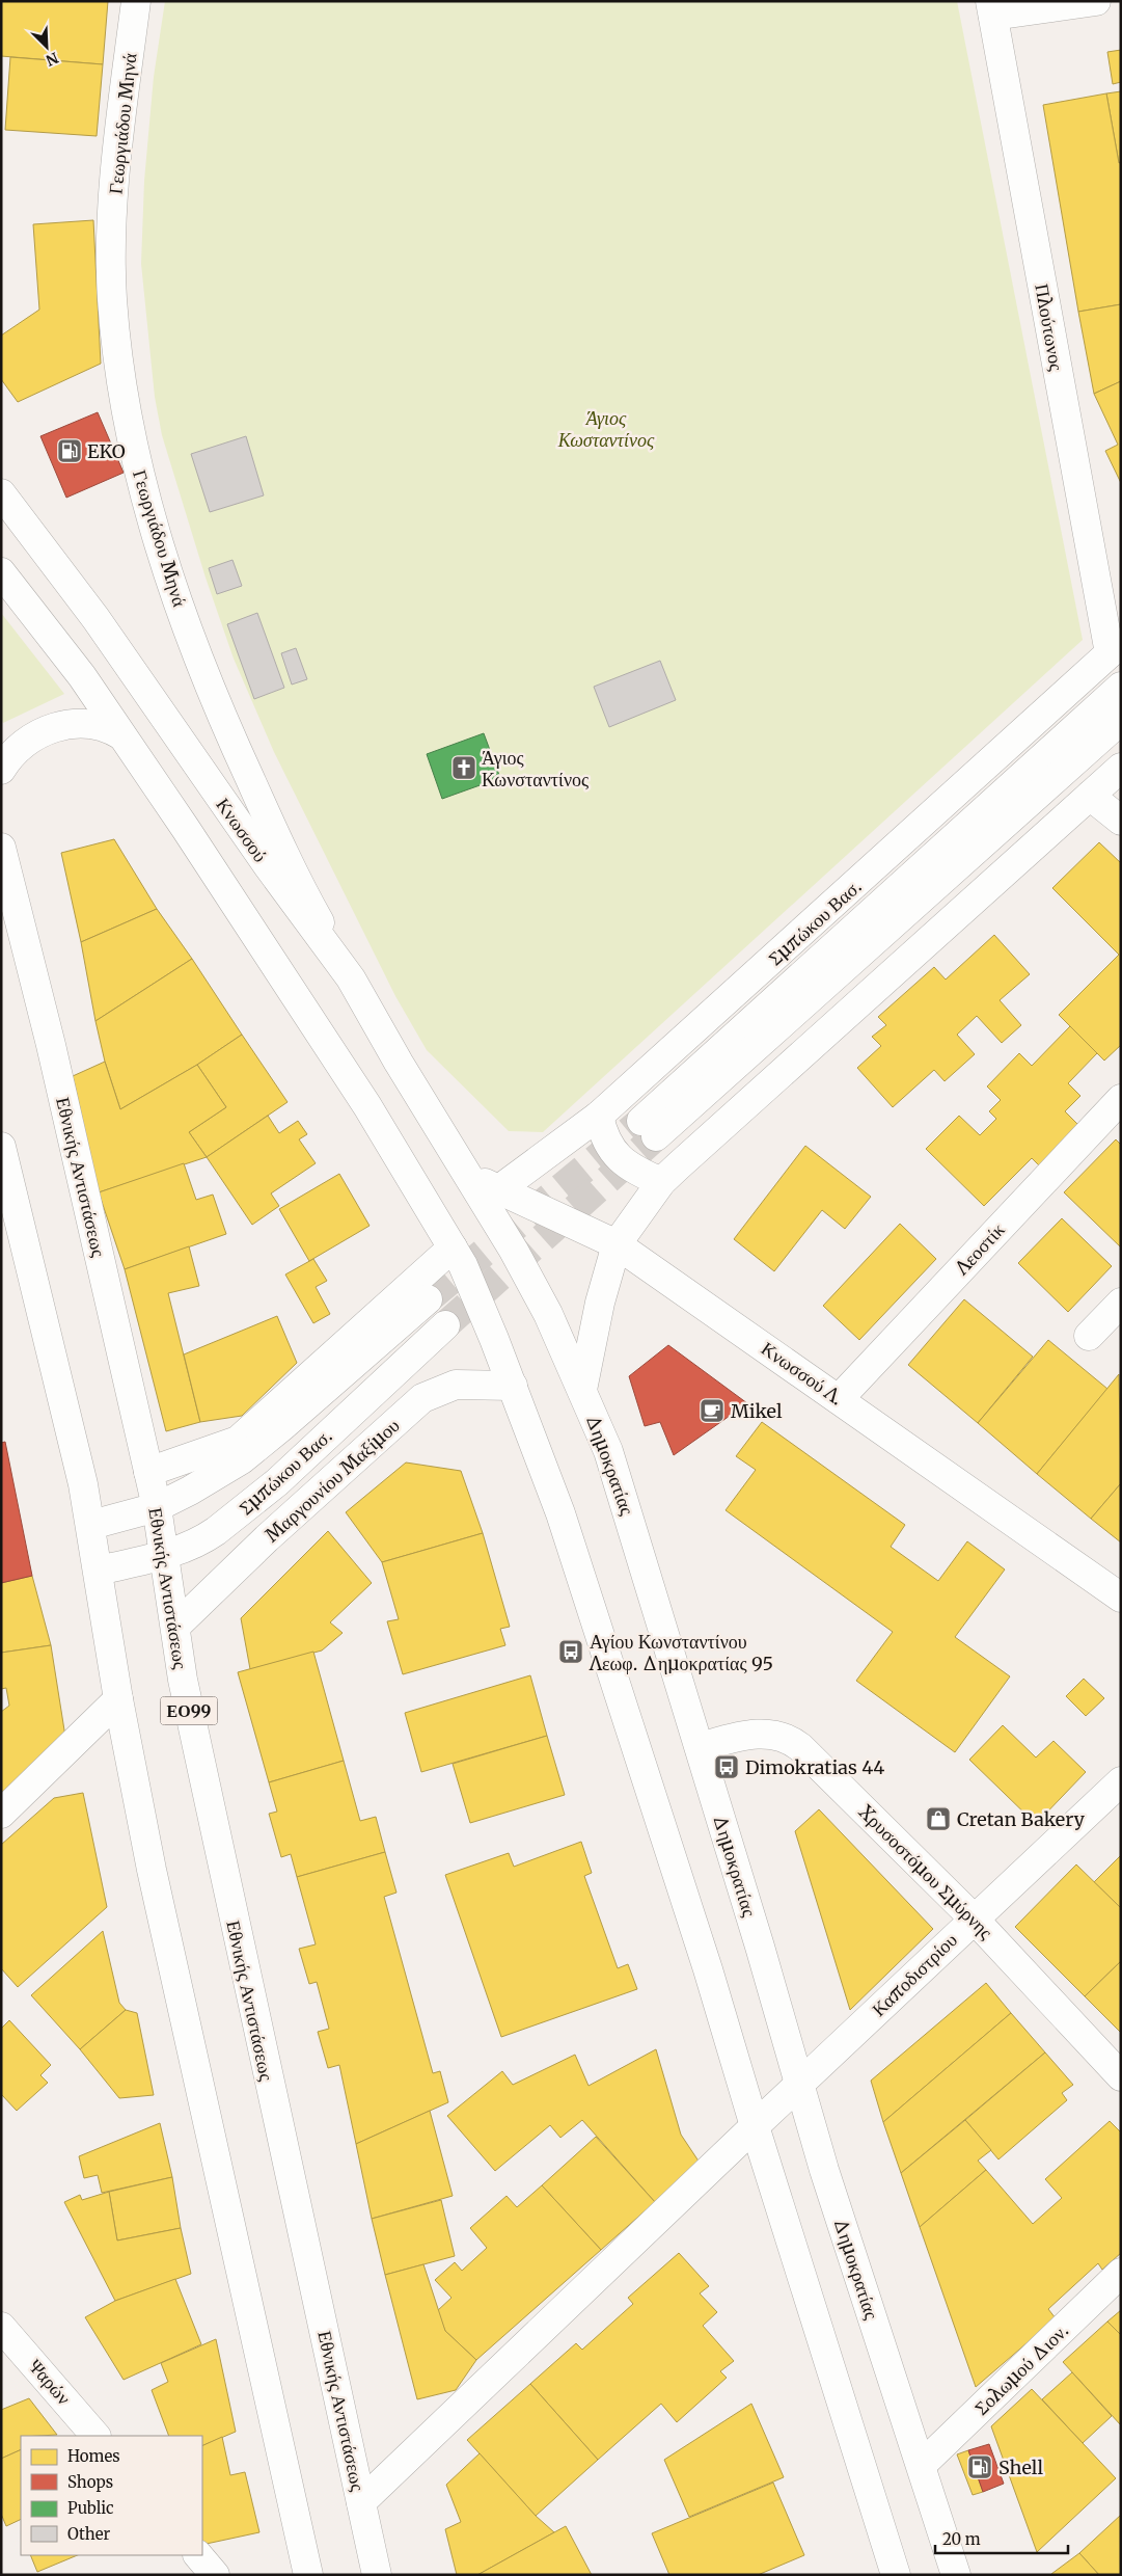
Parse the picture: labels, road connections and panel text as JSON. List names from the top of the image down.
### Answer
{
  "streets": {
    "main road": [
      "Γεωργιάδου Μηνά",
      "Πλούτωνος",
      "Κνωσσού",
      "Σμπώκου Βασ.",
      "Εθνικής Αντιστάσεως",
      "Λεοστίκ",
      "Κνωσσού Λ.",
      "Δημοκρατίας",
      "Μαργουνίου Μαξίμου",
      "ΕΟ99",
      "Χρυσοστόμου Σμύρνης",
      "Καποδιστρίου",
      "Σολωμού Διον.",
      "Ψαρών"
    ]
  },
  "crossings": [
    ["Γεωργιάδου Μηνά", "Κνωσσού"],
    ["Πλούτωνος", "Σμπώκου Βασ."],
    ["Κνωσσού", "Κνωσσού Λ."],
    ["Κνωσσού", "Δημοκρατίας"],
    ["Σμπώκου Βασ.", "Εθνικής Αντιστάσεως"],
    ["Σμπώκου Βασ.", "Κνωσσού Λ."],
    ["Εθνικής Αντιστάσεως", "Μαργουνίου Μαξίμου"],
    ["Εθνικής Αντιστάσεως", "Καποδιστρίου"],
    ["Λεοστίκ", "Κνωσσού Λ."],
    ["Κνωσσού Λ.", "Δημοκρατίας"],
    ["Δημοκρατίας", "Χρυσοστόμου Σμύρνης"],
    ["Δημοκρατίας", "Καποδιστρίου"],
    ["Δημοκρατίας", "Σολωμού Διον."],
    ["Χρυσοστόμου Σμύρνης", "Καποδιστρίου"]
  ],
  "parks": ["Άγιος Κωσταντίνος"],
  "places": {
    "fuel station": ["EKO", "Shell"],
    "church": ["Άγιος Κωνσταντίνος"],
    "cafe": ["Mikel"],
    "bus stop": ["Αγίου Κωνσταντίνου Λεωφ. Δημοκρατίας 95", "Dimokratias 44"],
    "shop": ["Cretan Bakery"]
  },
  "legend": [
    "Homes",
    "Shops",
    "Public",
    "Other"
  ],
  "scale_bar": "20 m",
  "north": "bottom right"
}
